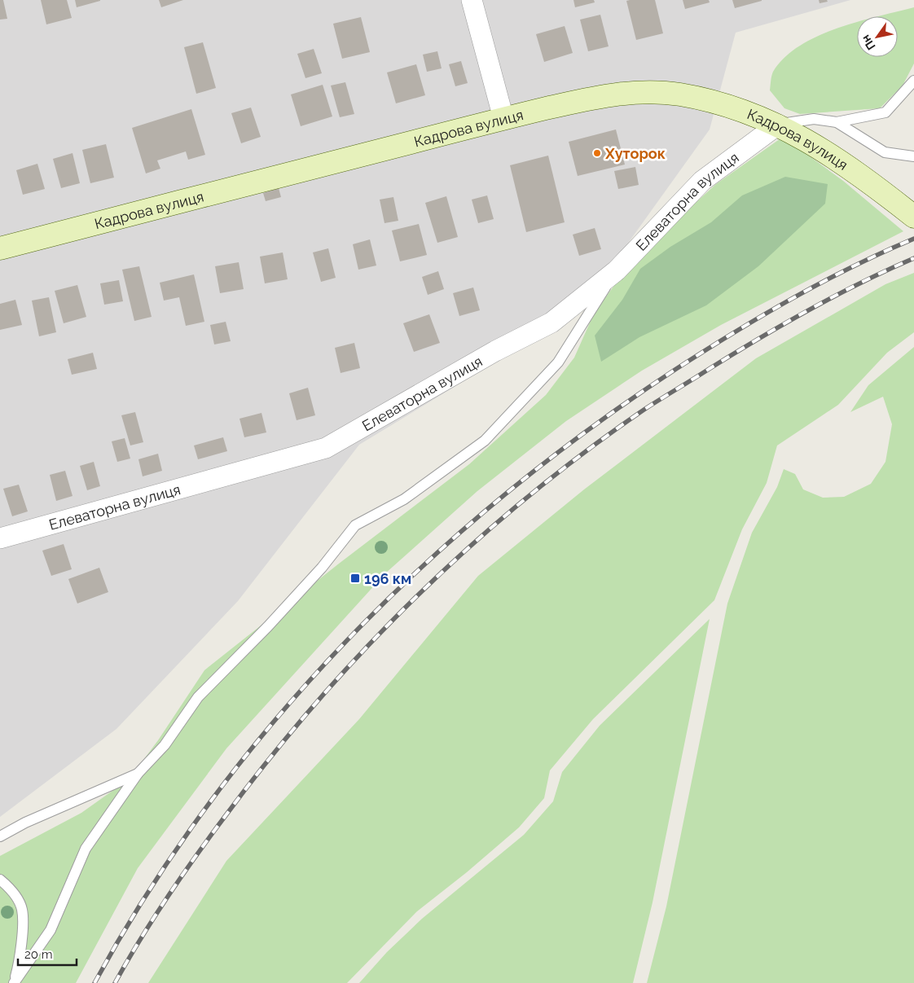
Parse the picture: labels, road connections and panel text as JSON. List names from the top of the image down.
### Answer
{
  "streets": {
    "street": ["Кадрова вулиця", "Елеваторна вулиця"]
  },
  "crossings": [
    ["Кадрова вулиця", "Елеваторна вулиця"]
  ],
  "places": {
    "other": ["Хуторок"],
    "transit": ["196 км"]
  },
  "scale_bar": "20 m",
  "north": "bottom left"
}
